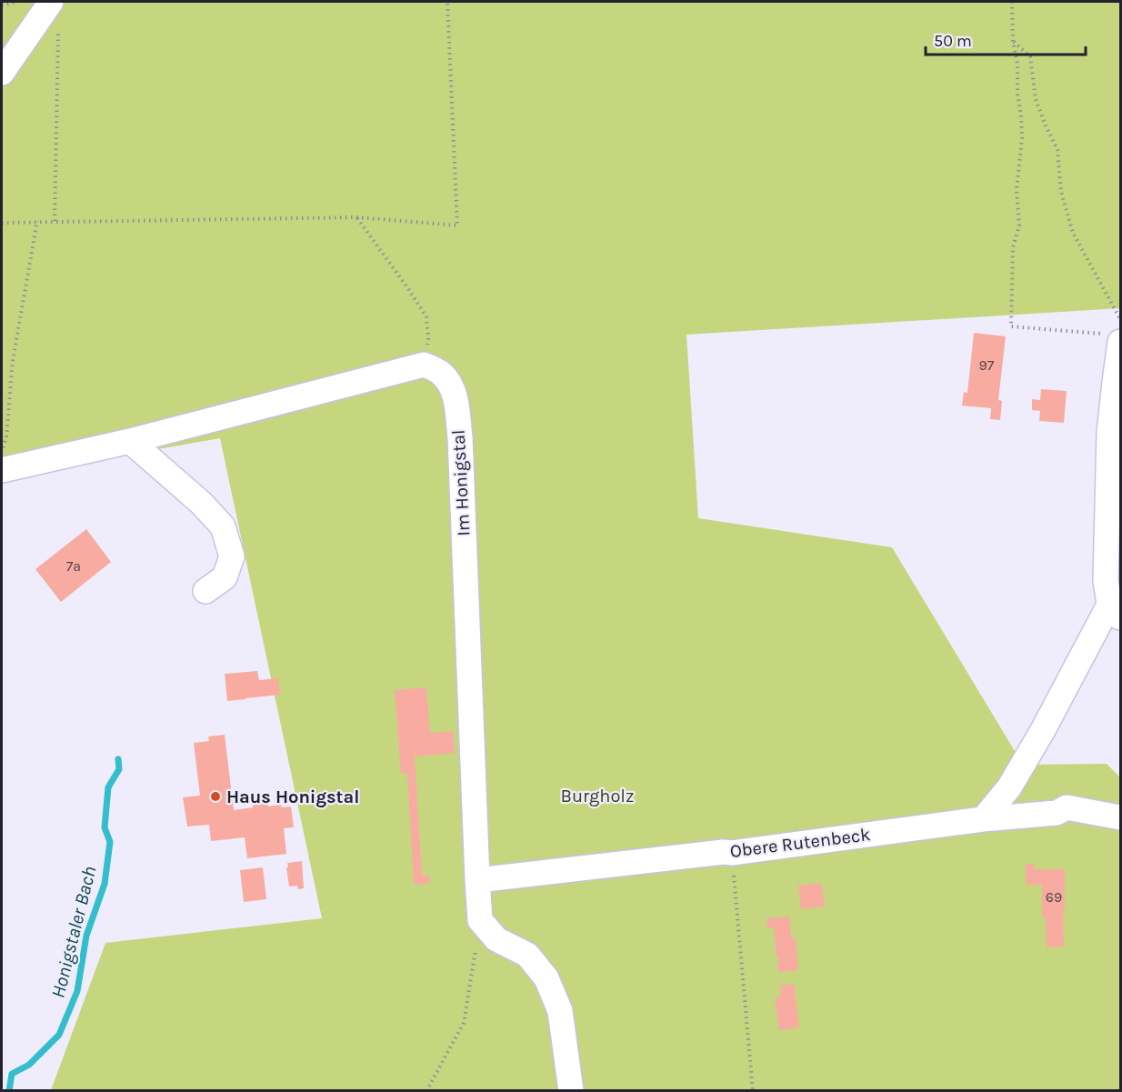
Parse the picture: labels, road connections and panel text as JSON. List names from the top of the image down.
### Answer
{
  "streets": {
    "street": ["Im Honigstal", "Obere Rutenbeck"]
  },
  "crossings": [
    ["Im Honigstal", "Obere Rutenbeck"]
  ],
  "water": ["Honigstaler Bach"],
  "parks": ["Burgholz"],
  "places": ["Haus Honigstal"],
  "house_numbers": ["97", "7a", "69"],
  "scale_bar": "50 m"
}
